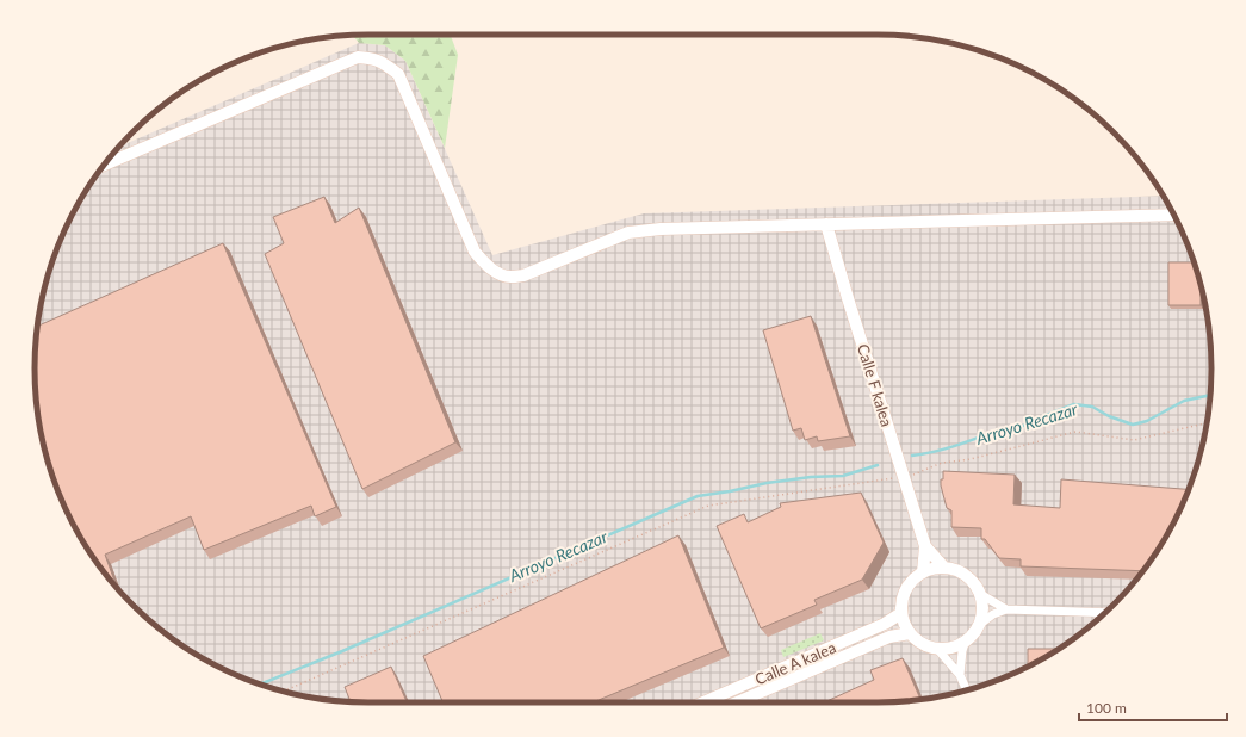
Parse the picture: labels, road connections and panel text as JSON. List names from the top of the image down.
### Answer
{
  "streets": {
    "street": ["Calle F kalea", "Calle A kalea"]
  },
  "crossings": [
    ["Calle F kalea", "Calle A kalea"]
  ],
  "water": ["Arroyo Recazar"],
  "scale_bar": "100 m"
}
